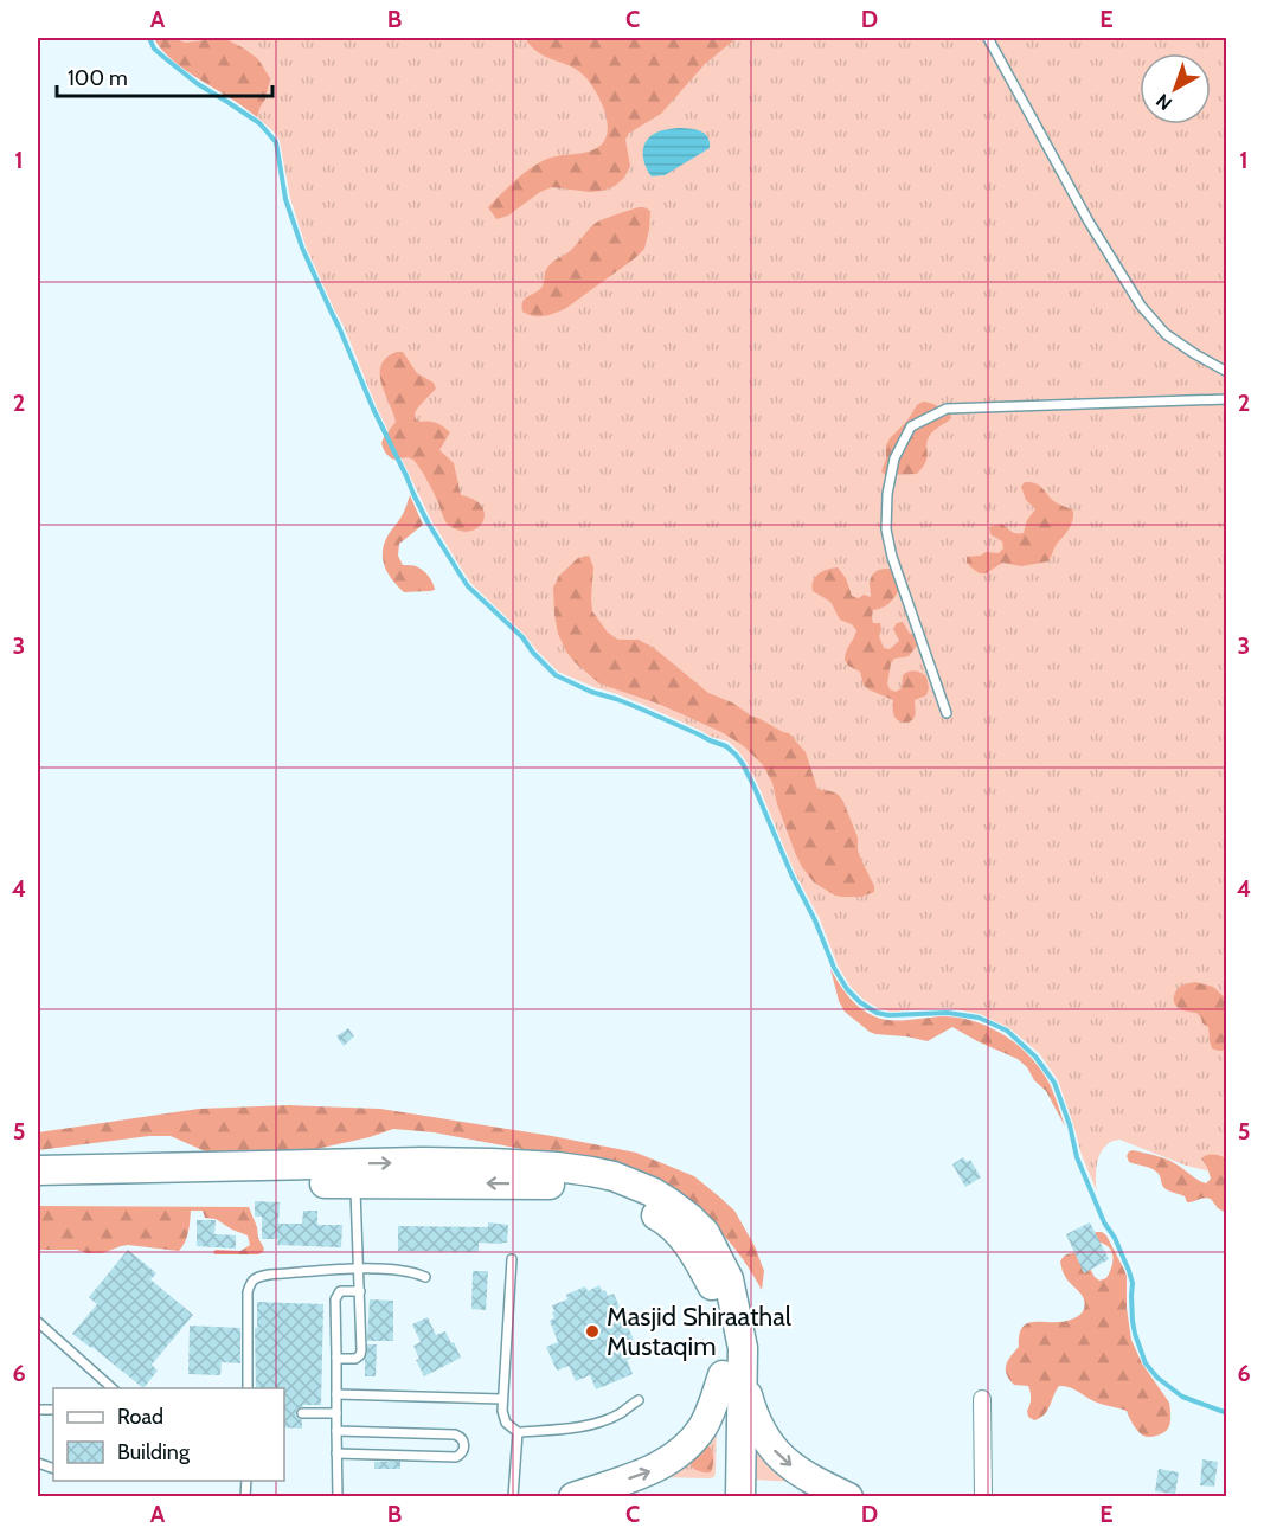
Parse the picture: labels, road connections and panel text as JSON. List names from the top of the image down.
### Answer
{
  "places": ["Masjid Shiraathal Mustaqim"],
  "legend": ["Road", "Building"],
  "scale_bar": "100 m",
  "north": "bottom left",
  "grid": {
    "columns": [
      "A",
      "B",
      "C",
      "D",
      "E"
    ],
    "rows": [
      "1",
      "2",
      "3",
      "4",
      "5",
      "6"
    ]
  }
}
